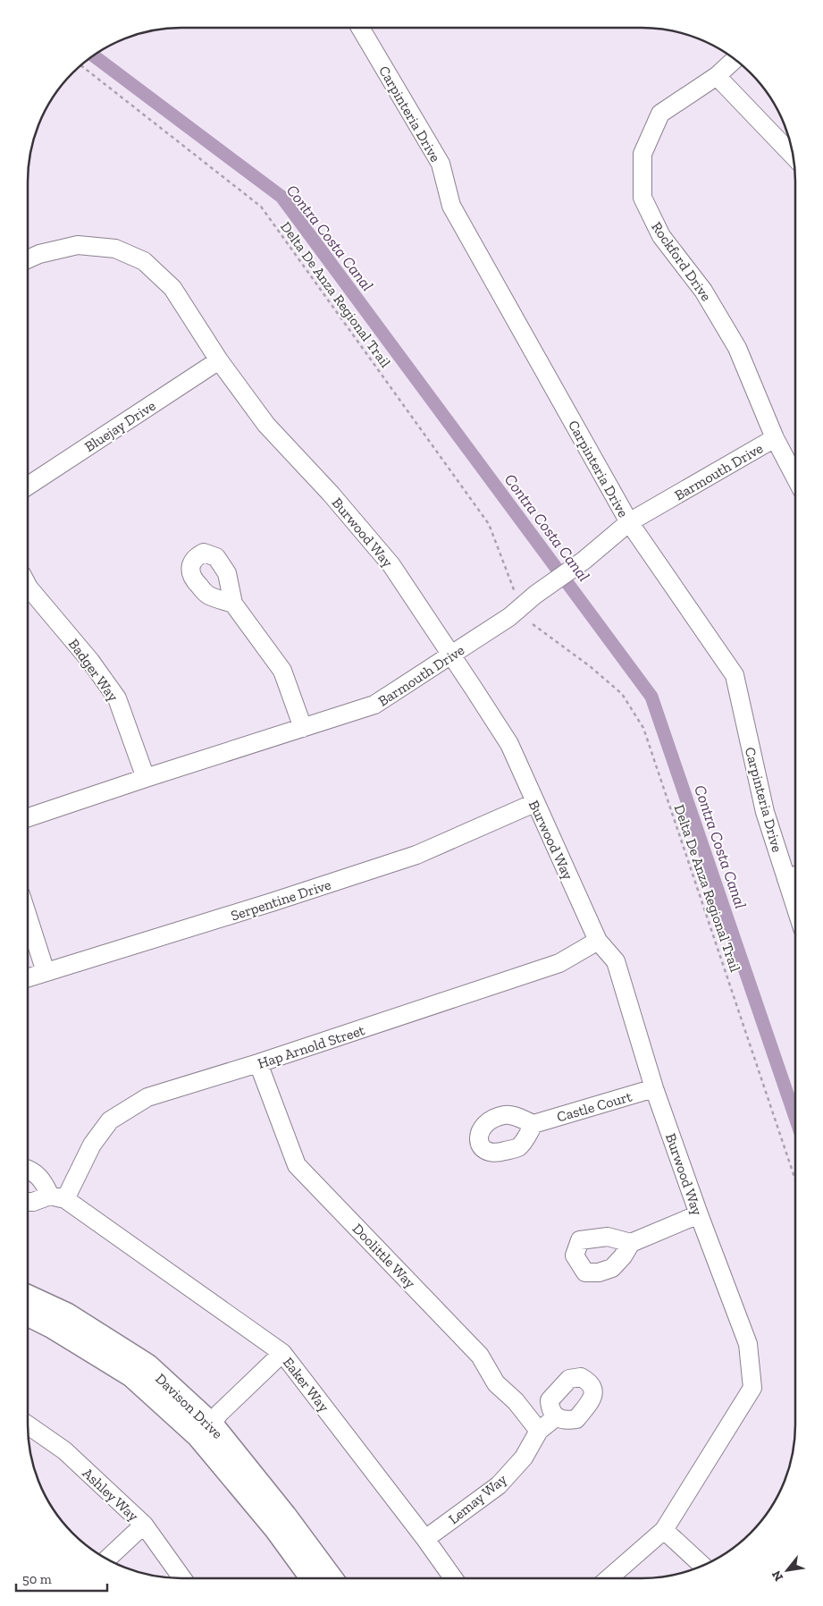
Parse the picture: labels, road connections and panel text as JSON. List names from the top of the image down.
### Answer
{
  "streets": {
    "main road": ["Davison Drive"],
    "street": [
      "Carpinteria Drive",
      "Rockford Drive",
      "Bluejay Drive",
      "Barmouth Drive",
      "Burwood Way",
      "Badger Way",
      "Serpentine Drive",
      "Hap Arnold Street",
      "Castle Court",
      "Doolittle Way",
      "Eaker Way",
      "Ashley Way",
      "Lemay Way"
    ],
    "path": ["Delta De Anza Regional Trail"]
  },
  "crossings": [
    ["Carpinteria Drive", "Barmouth Drive"],
    ["Rockford Drive", "Barmouth Drive"],
    ["Bluejay Drive", "Burwood Way"],
    ["Barmouth Drive", "Burwood Way"],
    ["Barmouth Drive", "Badger Way"],
    ["Burwood Way", "Serpentine Drive"],
    ["Burwood Way", "Hap Arnold Street"],
    ["Burwood Way", "Castle Court"],
    ["Hap Arnold Street", "Doolittle Way"],
    ["Hap Arnold Street", "Eaker Way"],
    ["Doolittle Way", "Lemay Way"],
    ["Eaker Way", "Lemay Way"]
  ],
  "water": ["Contra Costa Canal"],
  "scale_bar": "50 m",
  "north": "bottom left"
}
